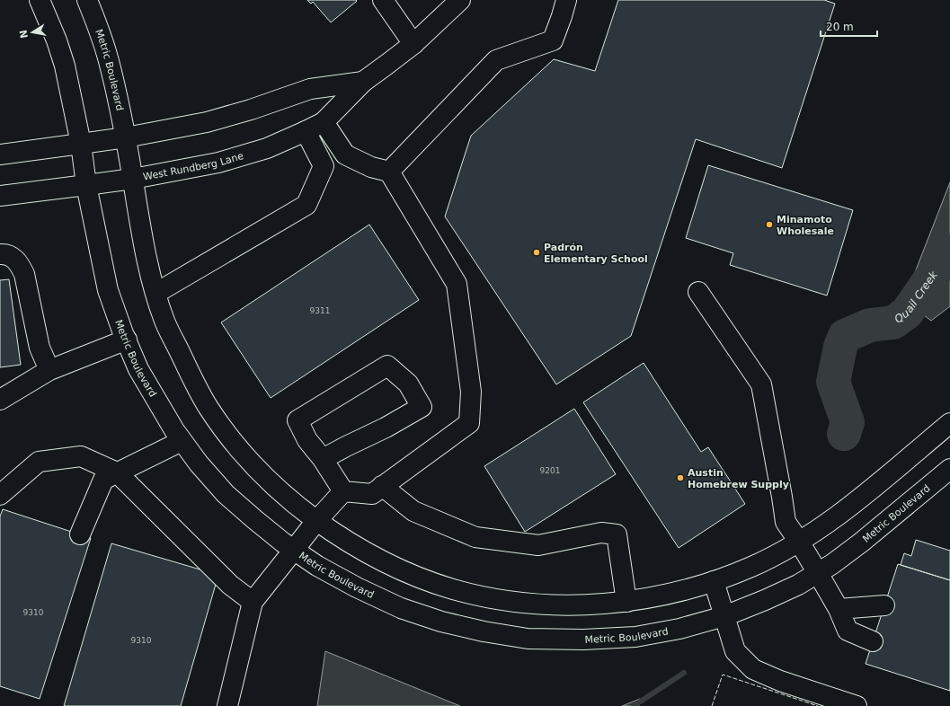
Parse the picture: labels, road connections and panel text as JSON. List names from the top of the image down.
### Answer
{
  "streets": {
    "main road": ["Metric Boulevard", "West Rundberg Lane"]
  },
  "crossings": [
    ["Metric Boulevard", "West Rundberg Lane"]
  ],
  "water": ["Quail Creek"],
  "places": ["Minamoto Wholesale", "Padrón Elementary School", "Austin Homebrew Supply"],
  "house_numbers": [
    "9311",
    "9201",
    "9310",
    "9310"
  ],
  "scale_bar": "20 m",
  "north": "left"
}
